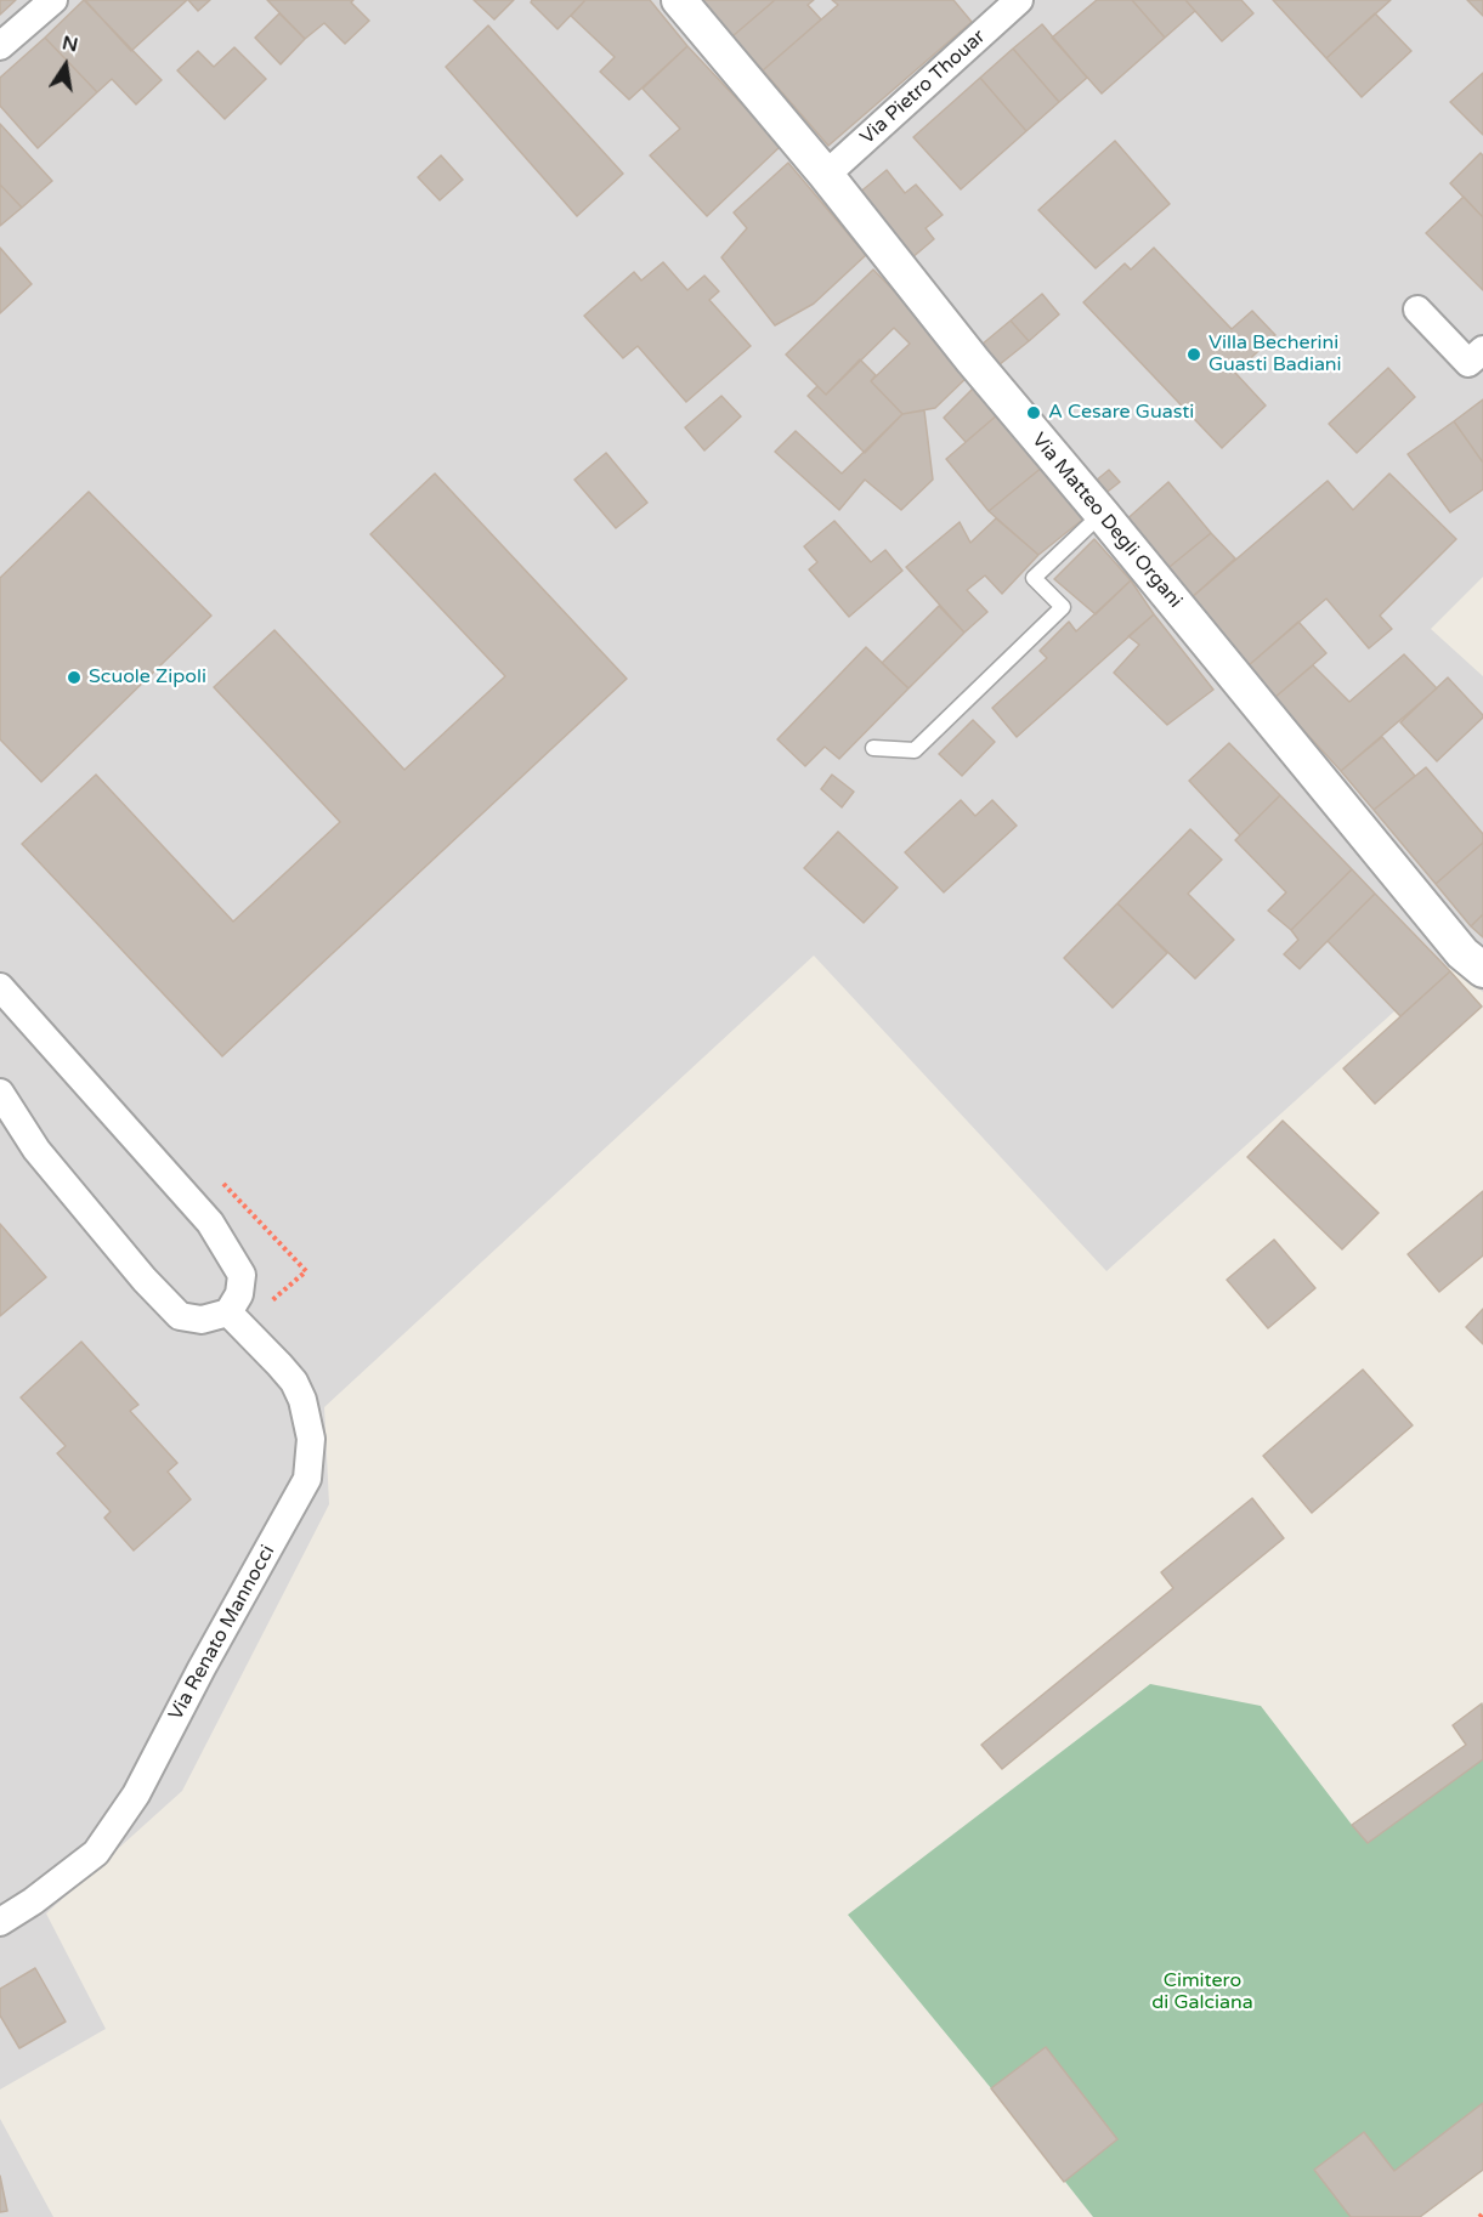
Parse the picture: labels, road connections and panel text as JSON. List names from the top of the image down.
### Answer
{
  "streets": {
    "street": ["Via Pietro Thouar", "Via Matteo Degli Organi", "Via Renato Mannocci"]
  },
  "crossings": [
    ["Via Pietro Thouar", "Via Matteo Degli Organi"]
  ],
  "parks": ["Cimitero di Galciana"],
  "places": ["Villa Becherini Guasti Badiani", "A Cesare Guasti", "Scuole Zipoli"],
  "north": "top"
}
